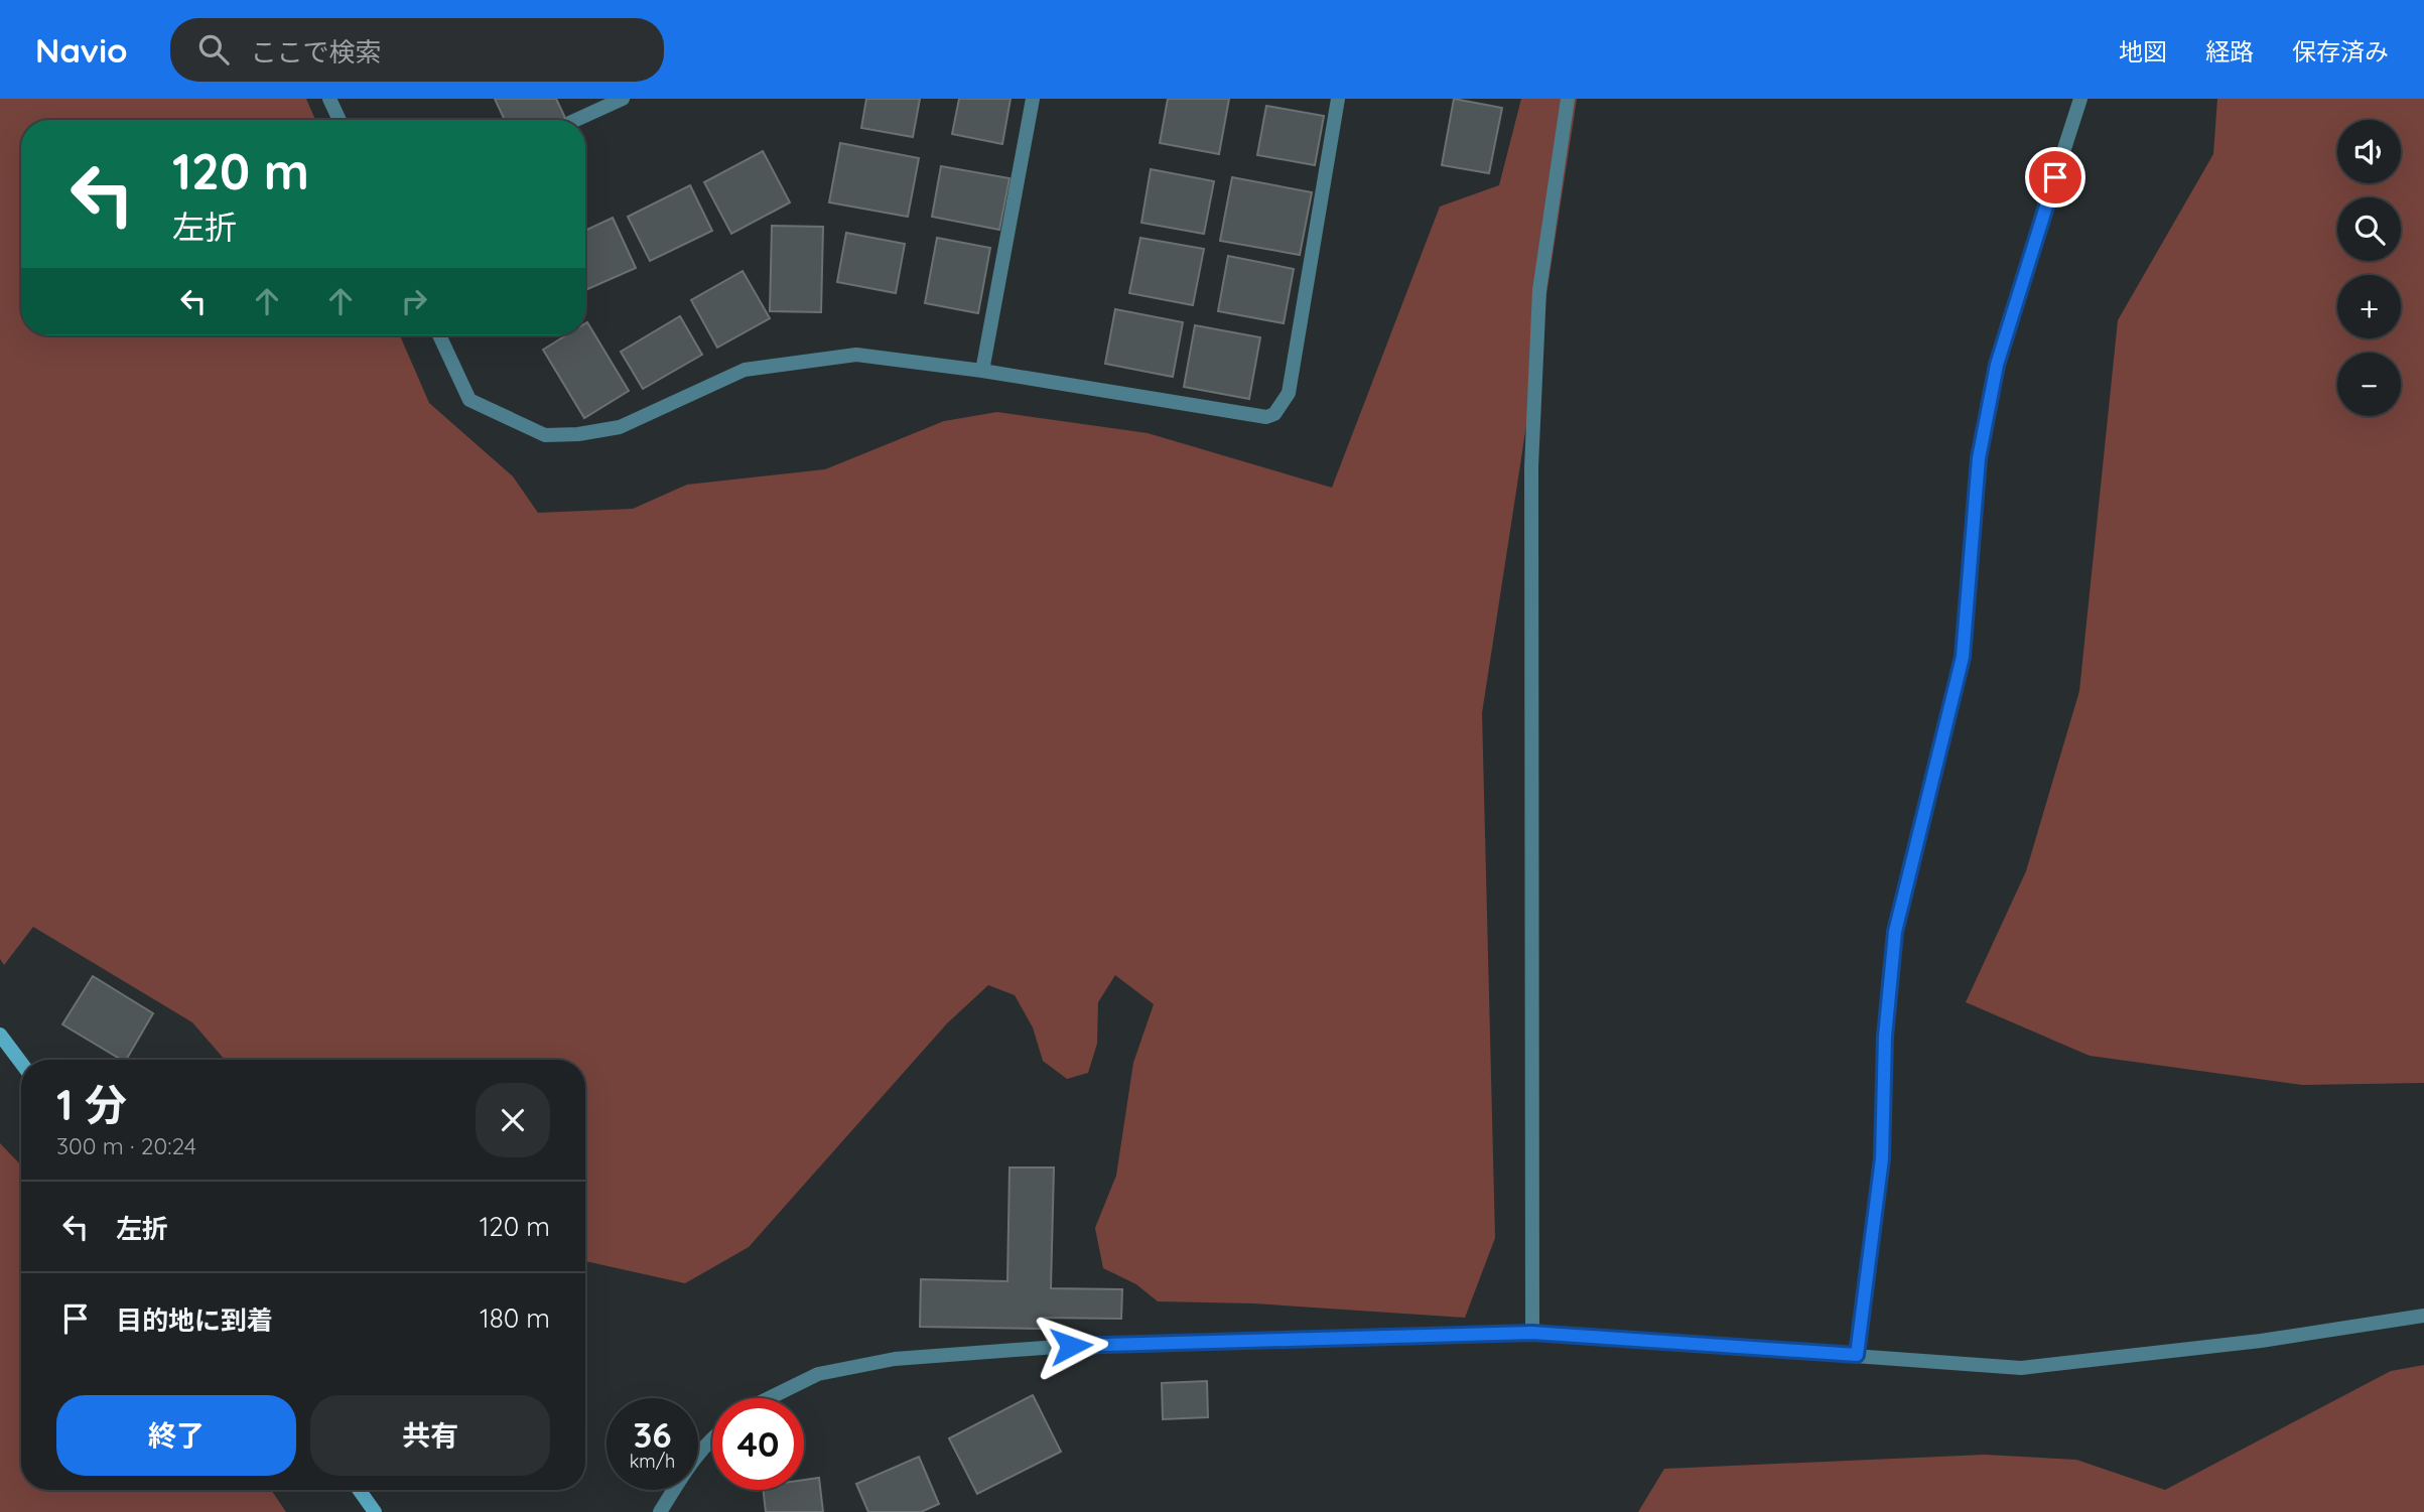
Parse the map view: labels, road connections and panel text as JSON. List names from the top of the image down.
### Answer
{
  "page": {
    "header": "Navio",
    "search": "ここで検索",
    "nav": ["地図", "経路", "保存済み"],
    "map_buttons": ["+", "−"],
    "turn": ["120 m", "左折"],
    "heading": ["1 分", "300 m · 20:24"],
    "list": [
      {
        "name": "左折",
        "value": "120 m"
      },
      {
        "name": "目的地に到着",
        "value": "180 m"
      }
    ],
    "buttons": ["終了", "共有"],
    "speed": "36 km/h",
    "limit": "40"
  }
}
